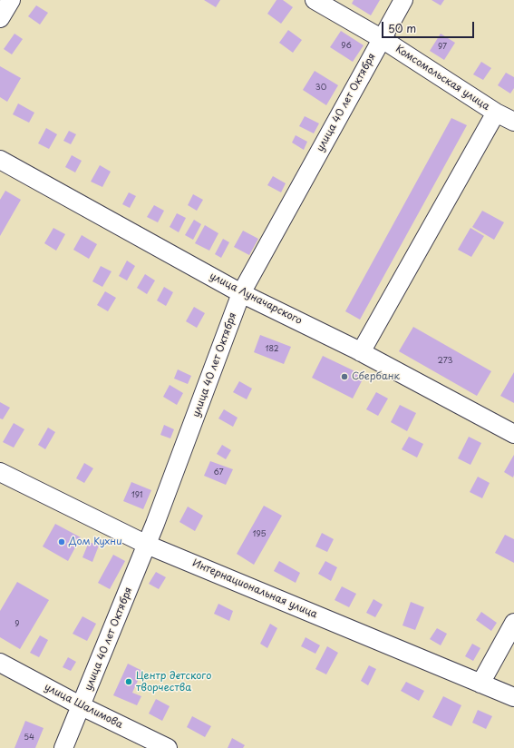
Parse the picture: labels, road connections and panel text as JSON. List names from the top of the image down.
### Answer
{
  "streets": {
    "street": [
      "Комсомольская улица",
      "улица 40 лет Октября",
      "улица Луначарского",
      "Интернациональная улица",
      "улица Шалимова"
    ]
  },
  "crossings": [
    ["Комсомольская улица", "улица 40 лет Октября"],
    ["улица 40 лет Октября", "улица Луначарского"],
    ["улица 40 лет Октября", "Интернациональная улица"],
    ["улица 40 лет Октября", "улица Шалимова"]
  ],
  "places": ["Сбербанк", "Дом Кухни", "Центр детского творчества"],
  "house_numbers": [
    "96",
    "97",
    "30",
    "182",
    "273",
    "67",
    "191",
    "195",
    "9",
    "54"
  ],
  "scale_bar": "50 m"
}
